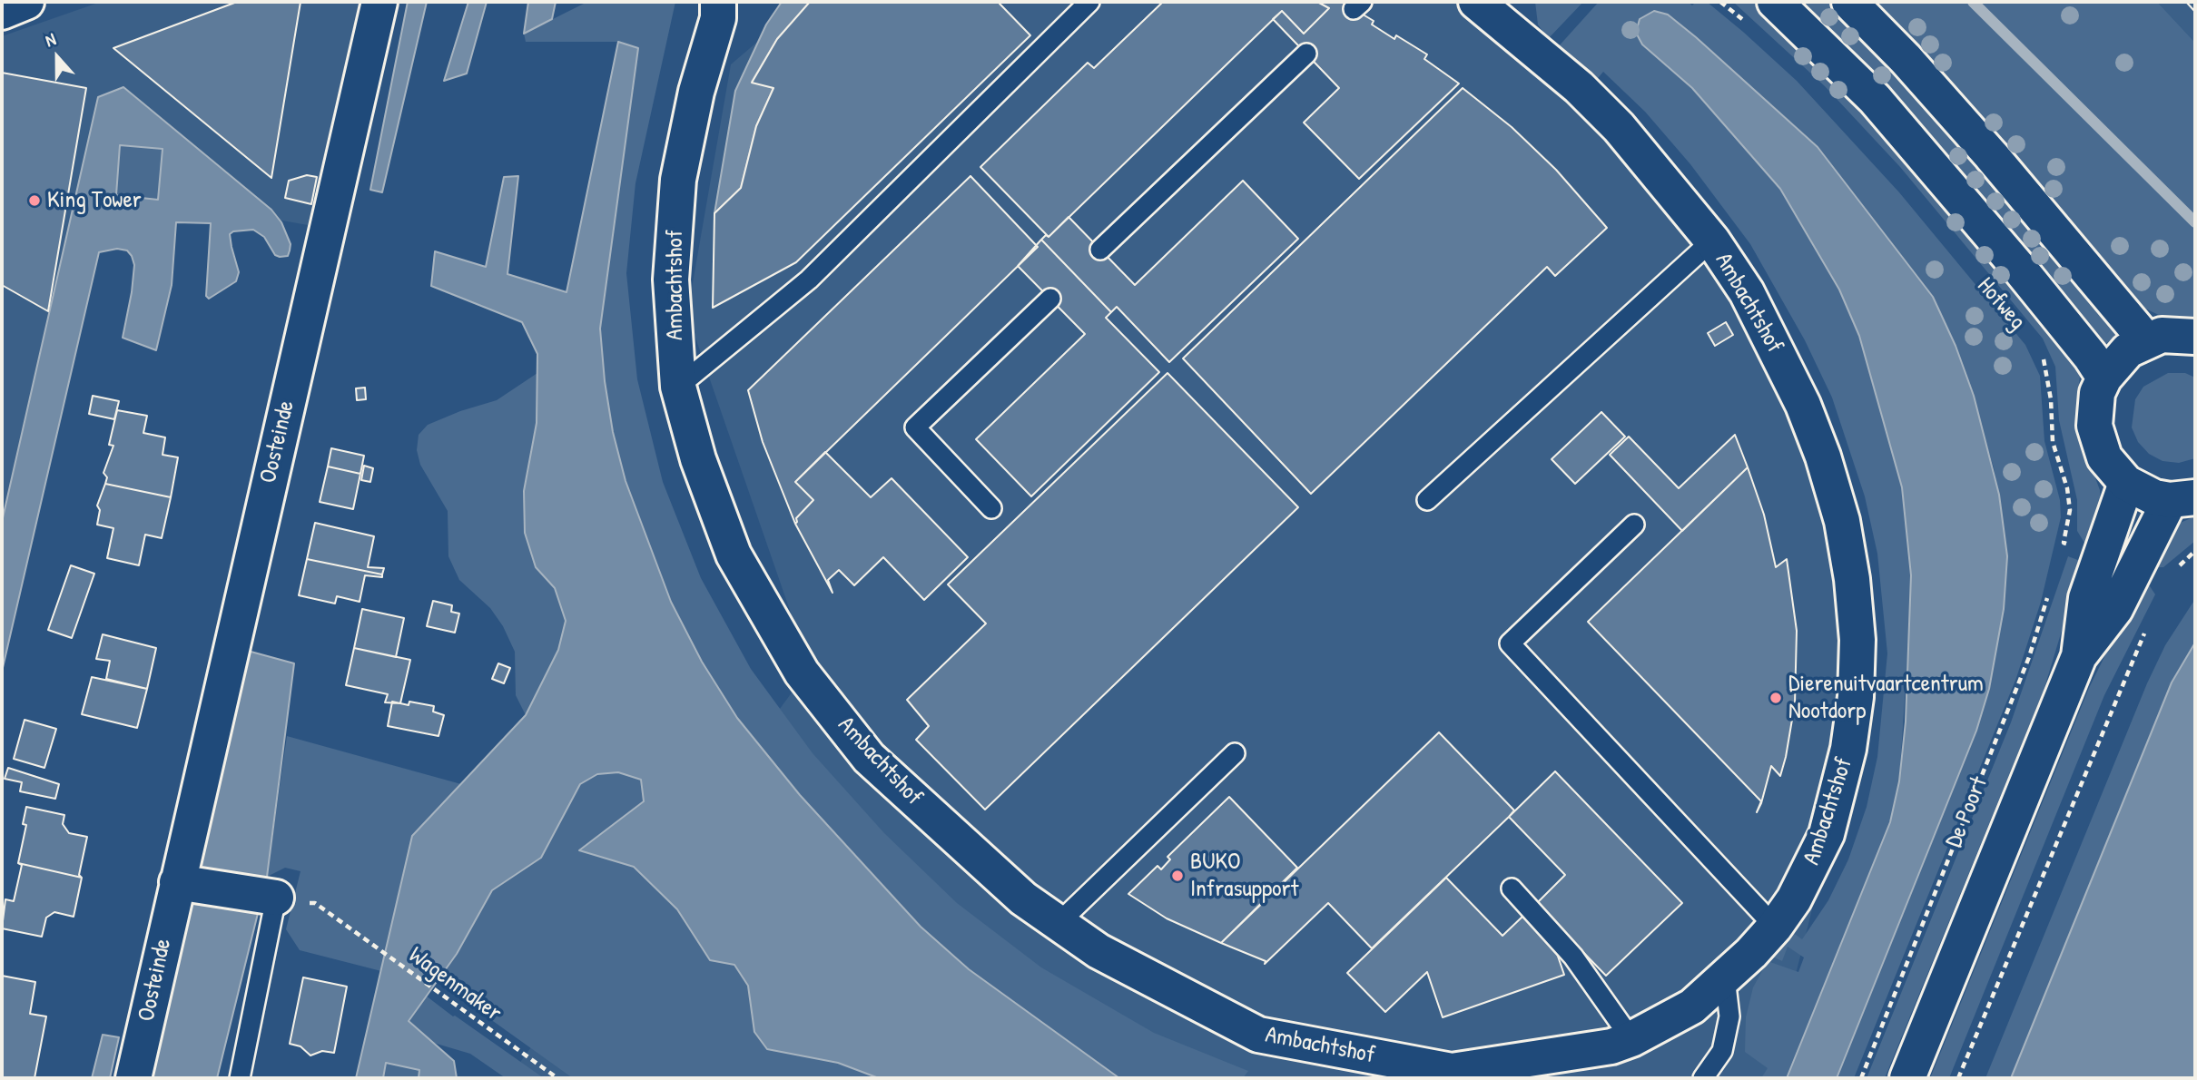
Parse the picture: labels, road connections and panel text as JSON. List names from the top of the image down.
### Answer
{
  "streets": {
    "street": [
      "Ambachtshof",
      "Hofweg",
      "Oosteinde",
      "De Poort"
    ],
    "path": ["Wagenmaker"]
  },
  "places": ["King Tower", "Dierenuitvaartcentrum Nootdorp", "BUKO Infrasupport"],
  "north": "top"
}
